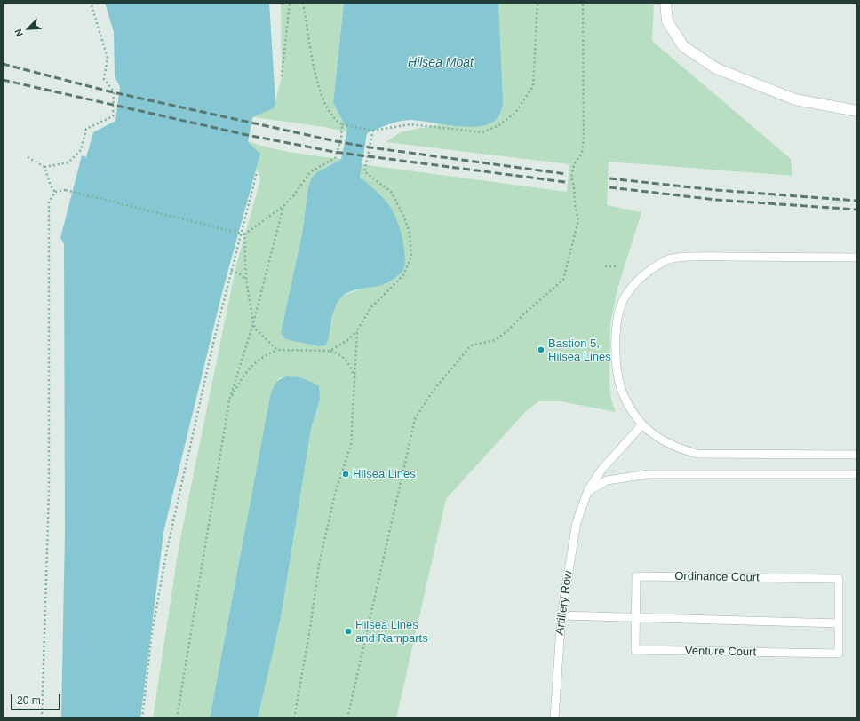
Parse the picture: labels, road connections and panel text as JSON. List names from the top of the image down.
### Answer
{
  "streets": {
    "lane": ["Ordinance Court", "Artillery Row", "Venture Court"]
  },
  "crossings": [
    ["Ordinance Court", "Venture Court"]
  ],
  "water": ["Hilsea Moat"],
  "places": ["Bastion 5, Hilsea Lines", "Hilsea Lines", "Hilsea Lines and Ramparts"],
  "scale_bar": "20 m",
  "north": "bottom left"
}
